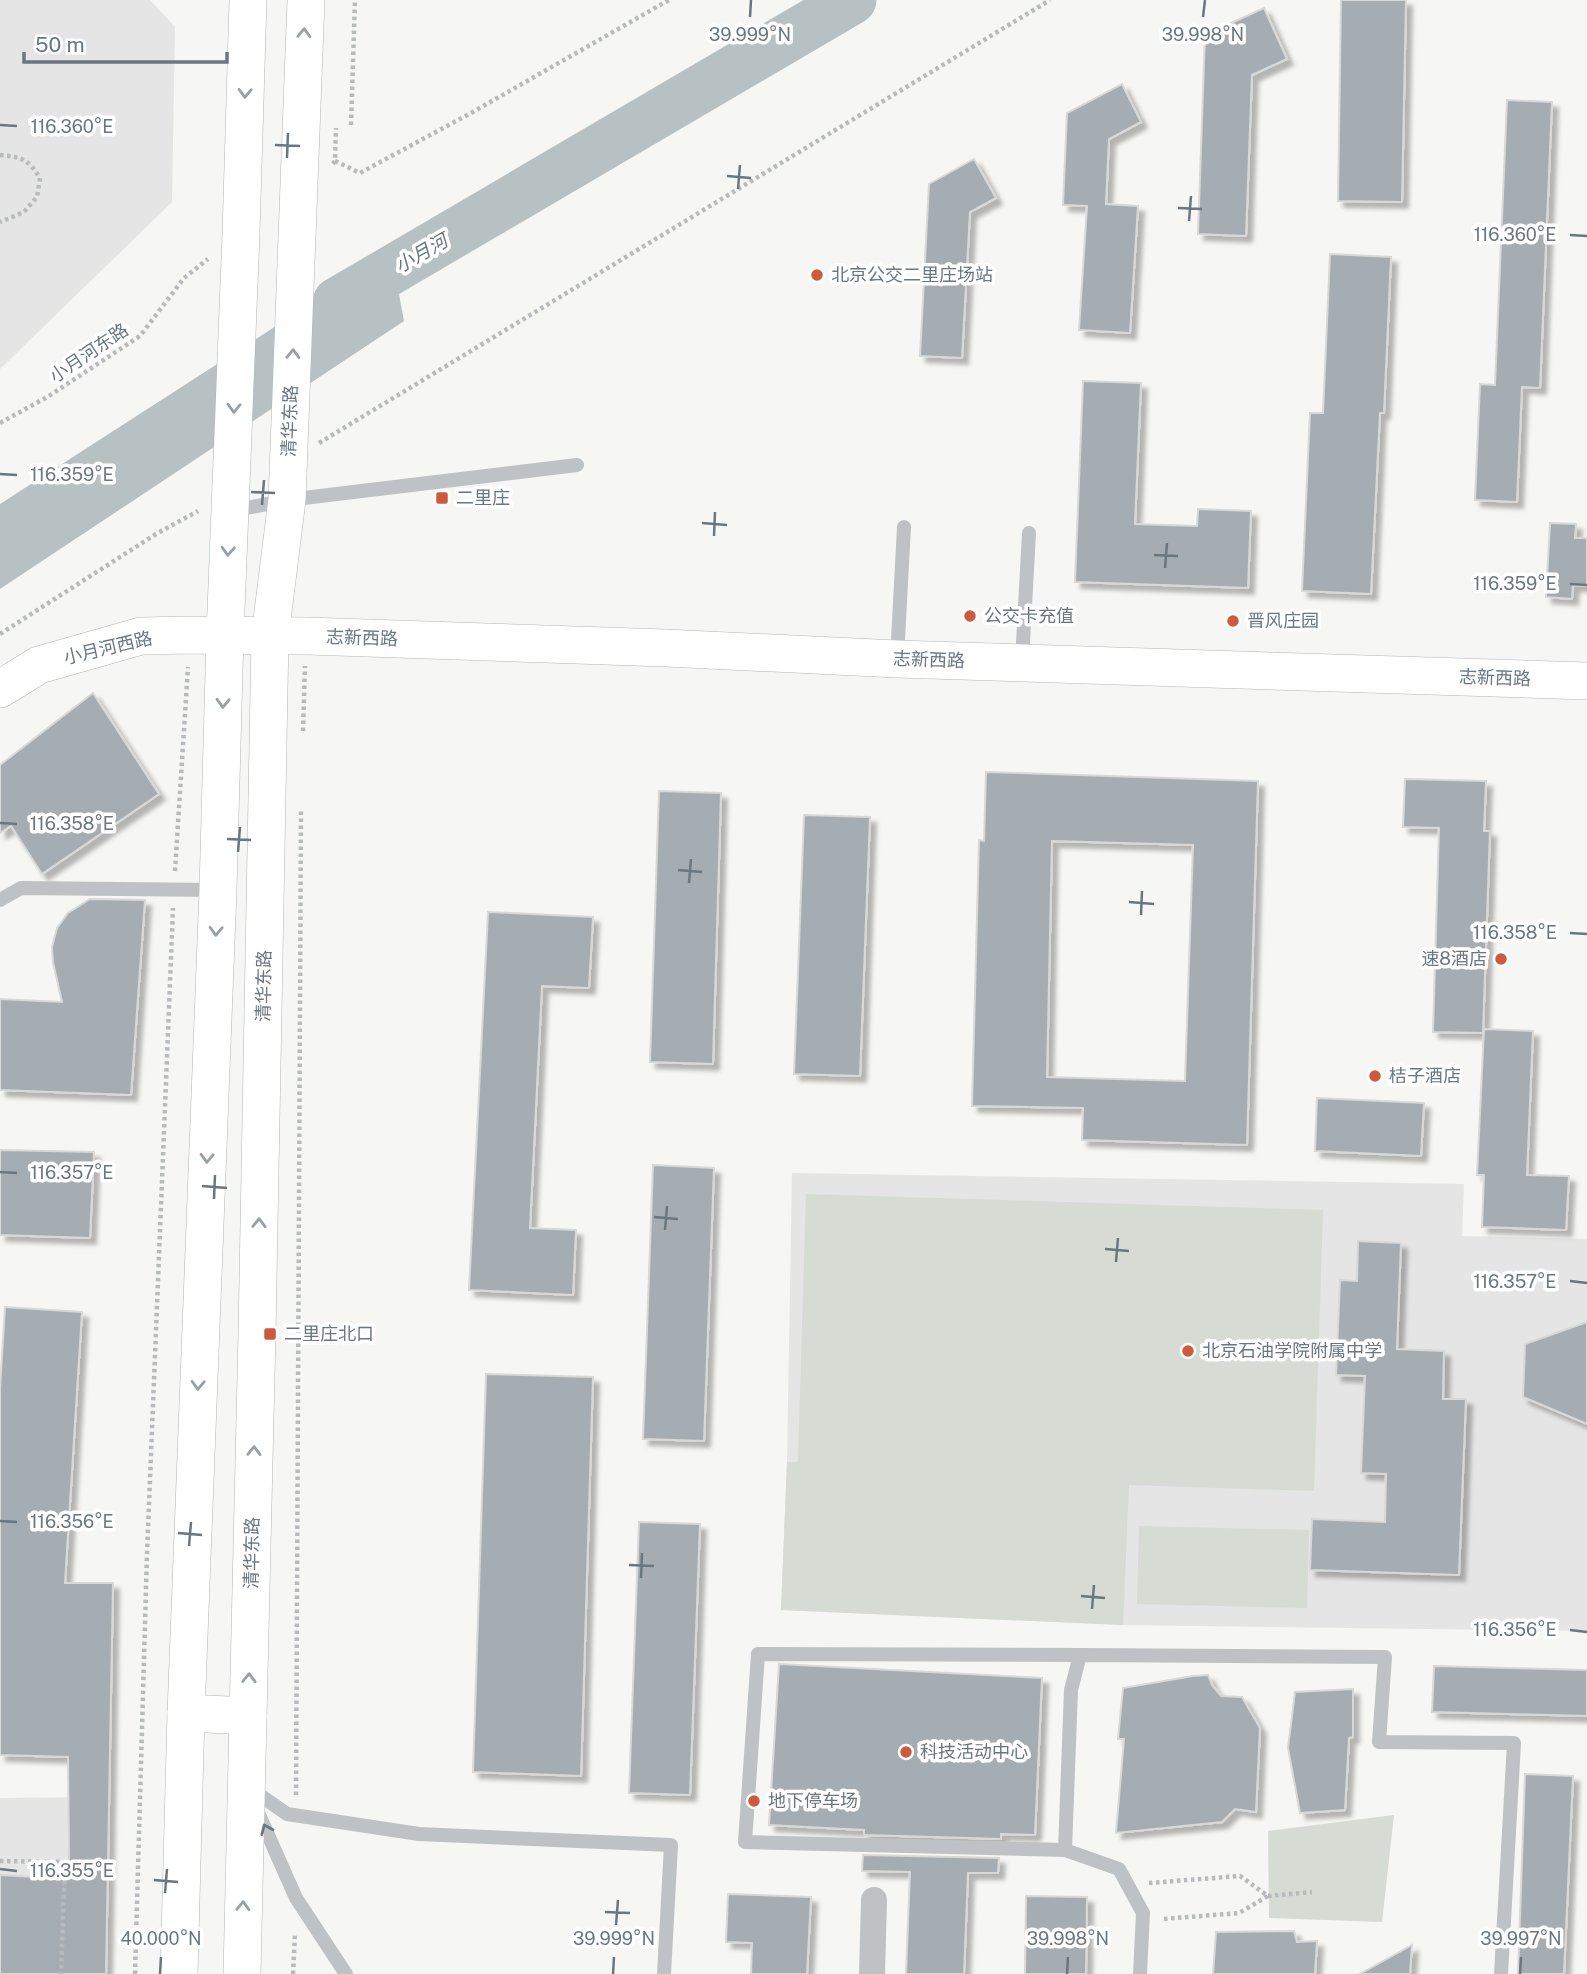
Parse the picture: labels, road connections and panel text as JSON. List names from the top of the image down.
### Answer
{
  "streets": {
    "main road": ["清华东路", "志新西路", "小月河西路"],
    "path": ["小月河东路"]
  },
  "crossings": [
    ["清华东路", "志新西路"],
    ["清华东路", "小月河西路"],
    ["志新西路", "小月河西路"]
  ],
  "water": ["小月河"],
  "places": {
    "other": [
      "北京公交二里庄场站",
      "公交卡充值",
      "晋风庄园",
      "速8酒店",
      "桔子酒店",
      "北京石油学院附属中学",
      "科技活动中心",
      "地下停车场"
    ],
    "transit": ["二里庄", "二里庄北口"]
  },
  "scale_bar": "50 m",
  "coordinates": [
    "39.999°N",
    "39.998°N",
    "116.360°E",
    "116.359°E",
    "116.358°E",
    "116.357°E",
    "116.356°E",
    "116.355°E",
    "40.000°N",
    "39.997°N"
  ]
}
